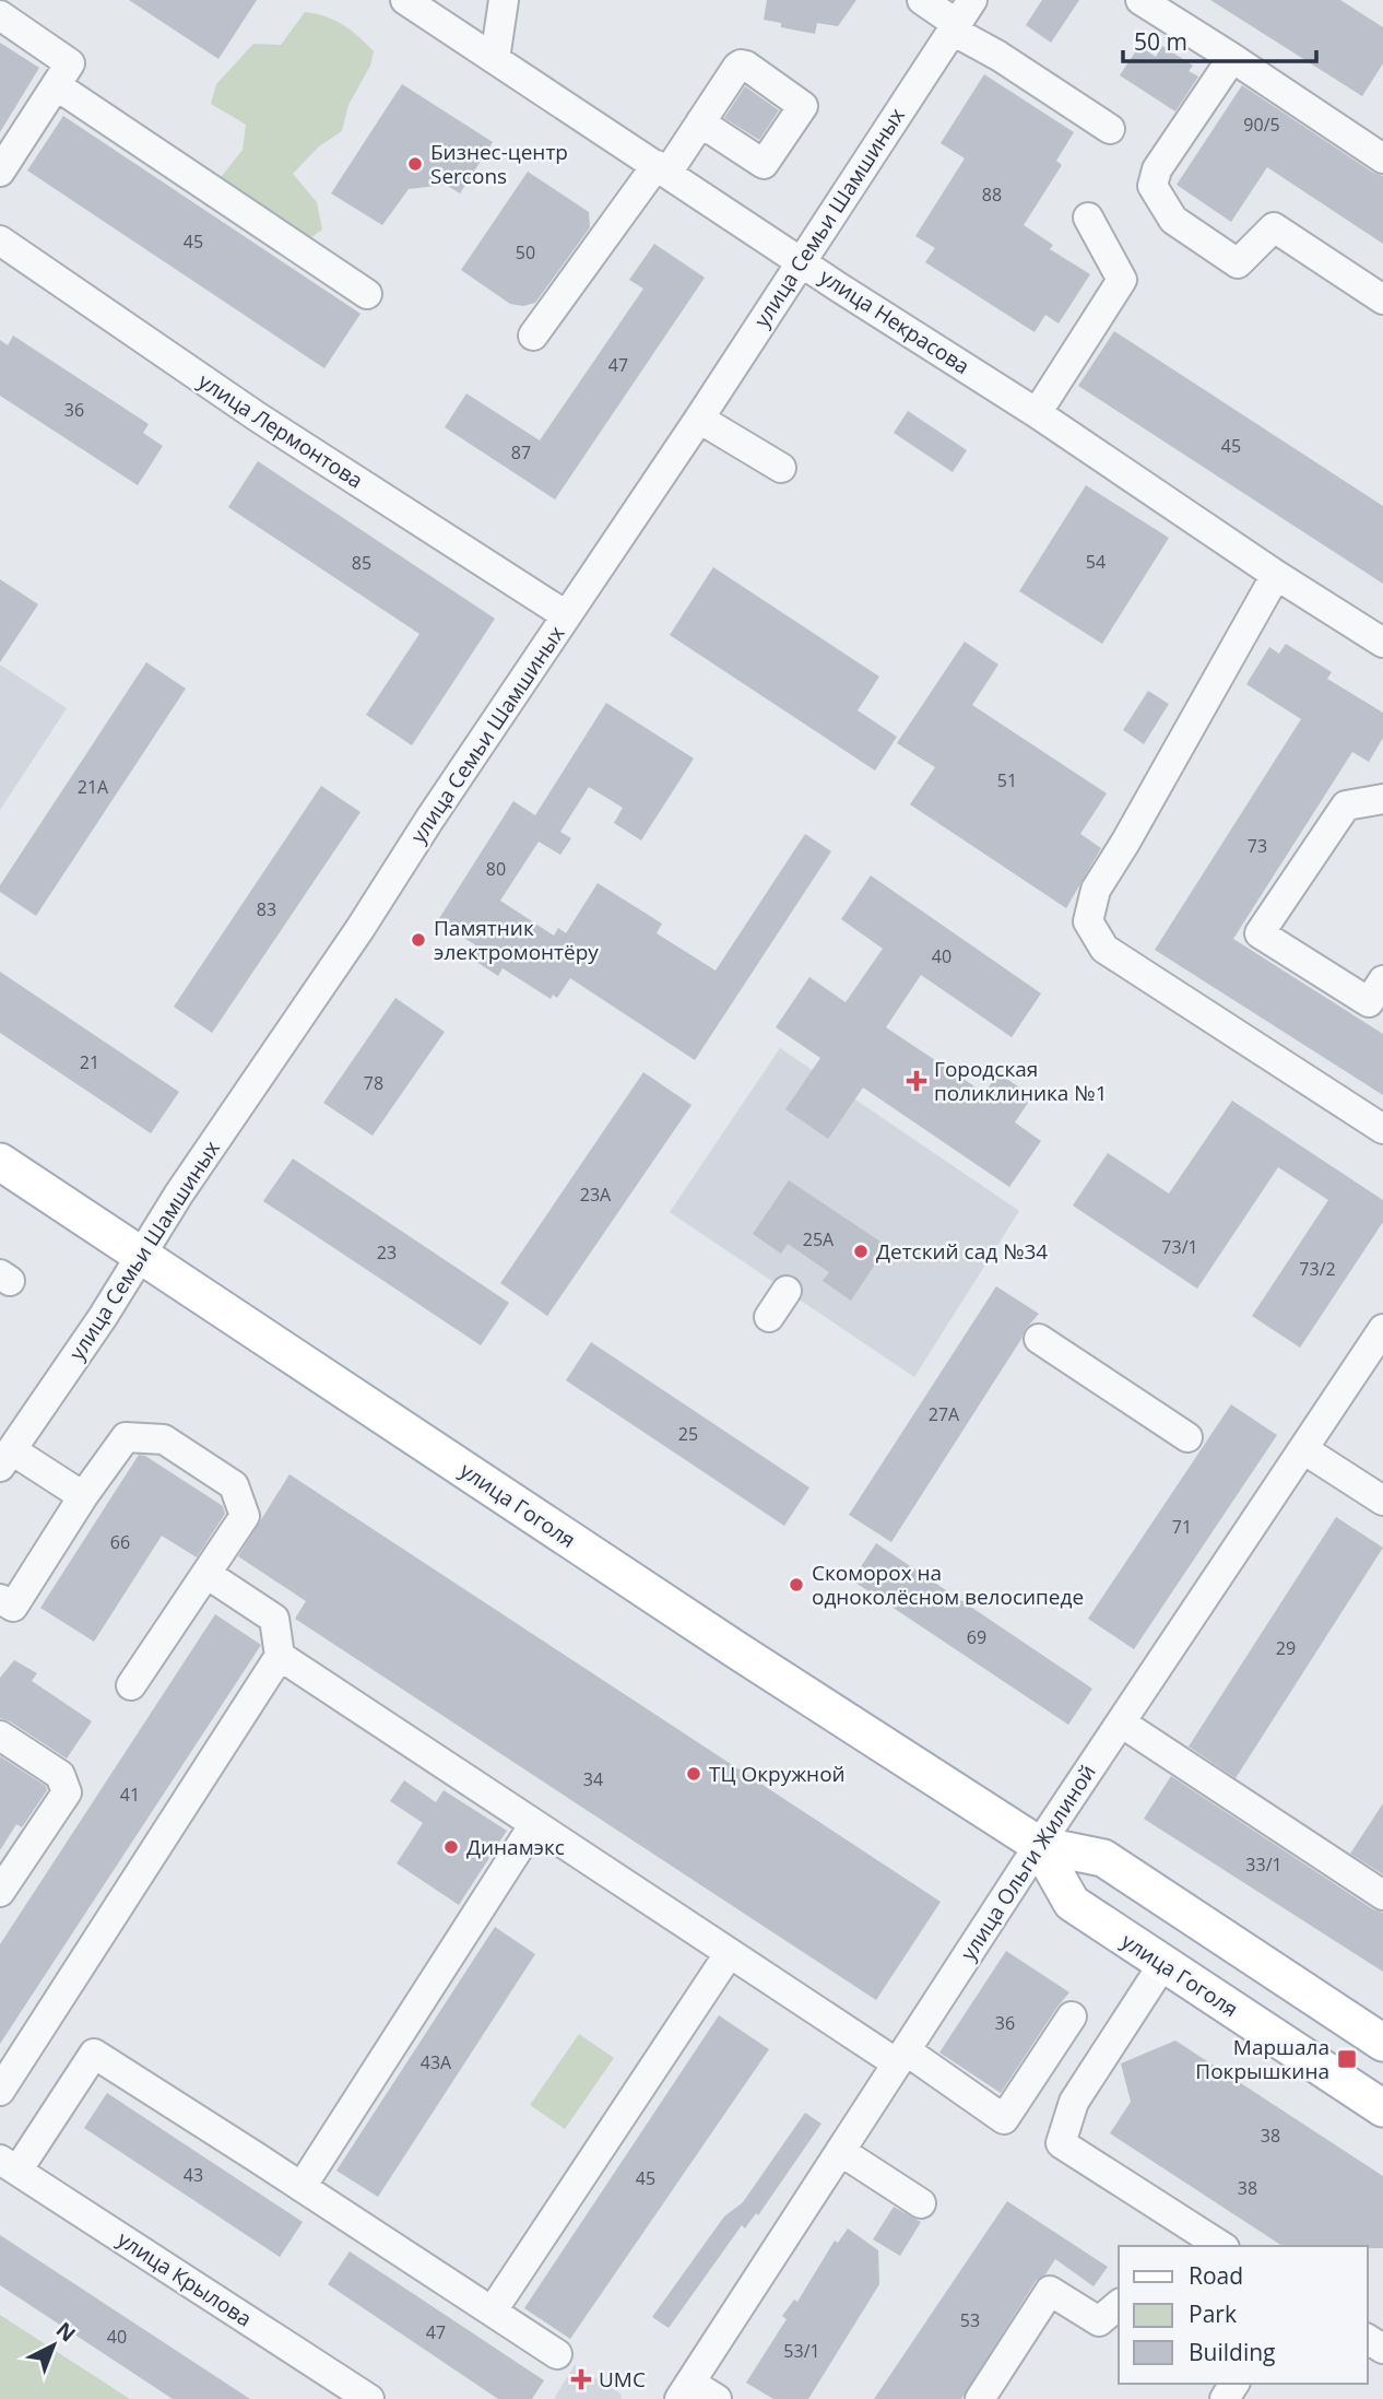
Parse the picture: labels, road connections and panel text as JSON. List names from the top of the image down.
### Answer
{
  "streets": {
    "main road": ["улица Гоголя"],
    "street": [
      "улица Семьи Шамшиных",
      "улица Некрасова",
      "улица Лермонтова",
      "улица Ольги Жилиной",
      "улица Крылова"
    ]
  },
  "crossings": [
    ["улица Семьи Шамшиных", "улица Некрасова"],
    ["улица Семьи Шамшиных", "улица Лермонтова"],
    ["улица Семьи Шамшиных", "улица Гоголя"],
    ["улица Гоголя", "улица Ольги Жилиной"]
  ],
  "places": {
    "other": [
      "Бизнес-центр Sercons",
      "Памятник электромонтёру",
      "Детский сад №34",
      "Скоморох на одноколёсном велосипеде",
      "ТЦ Окружной",
      "Динамэкс"
    ],
    "health": ["Городская поликлиника №1", "UMC"],
    "transit": ["Маршала Покрышкина"]
  },
  "house_numbers": [
    "90/5",
    "88",
    "45",
    "50",
    "47",
    "36",
    "45",
    "87",
    "54",
    "85",
    "51",
    "21А",
    "73",
    "80",
    "83",
    "40",
    "21",
    "78",
    "23А",
    "25А",
    "73/1",
    "23",
    "73/2",
    "27А",
    "25",
    "71",
    "66",
    "69",
    "29",
    "34",
    "41",
    "33/1",
    "36",
    "43А",
    "38",
    "43",
    "45",
    "38",
    "53",
    "47",
    "40",
    "53/1"
  ],
  "legend": ["Road", "Park", "Building"],
  "scale_bar": "50 m",
  "north": "top right"
}
